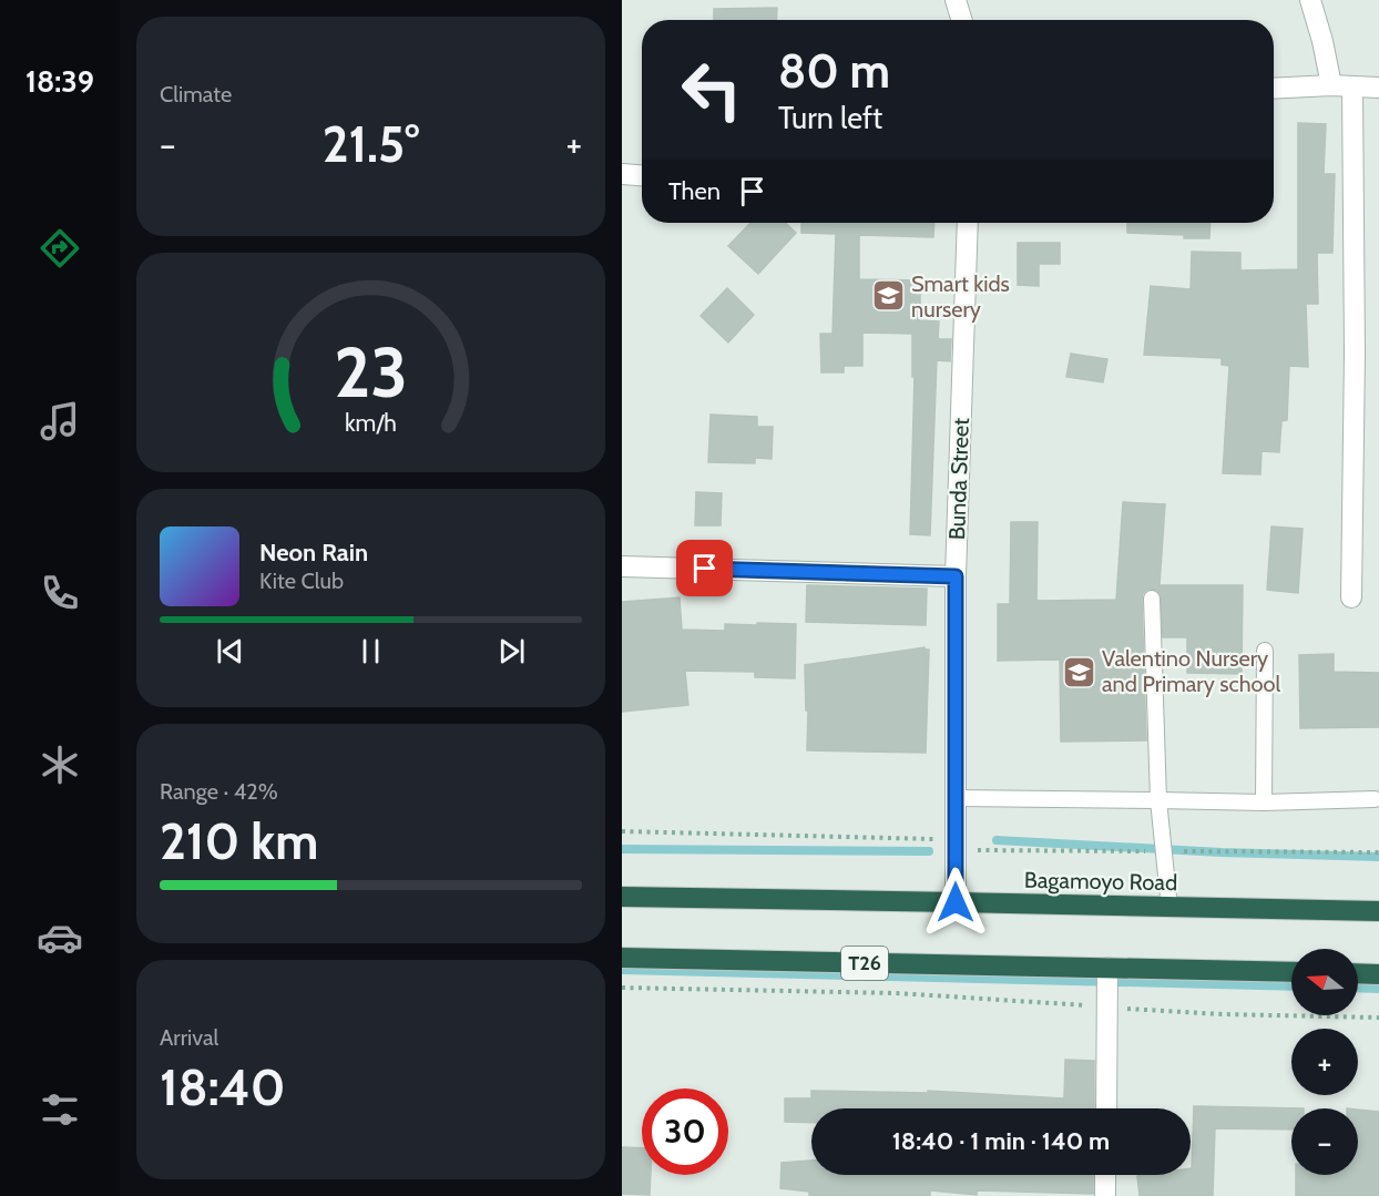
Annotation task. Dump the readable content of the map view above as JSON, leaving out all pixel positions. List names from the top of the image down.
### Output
{
  "streets": {
    "highway": ["Bagamoyo Road", "T26"],
    "street": ["Bunda Street"]
  },
  "crossings": [
    ["Bunda Street", "Bagamoyo Road"]
  ],
  "places": {
    "school or university": ["Smart kids nursery", "Valentino Nursery and Primary school"]
  },
  "north": "left",
  "page": {
    "tabs": "18:39",
    "tile": [
      "Climate",
      ["Range · 42%", "210 km"],
      ["Arrival", "18:40"]
    ],
    "turn": ["80 m", "Turn left"],
    "heat": ["−", "21.5°", "+"],
    "then": "Then",
    "song": ["Neon Rain", "Kite Club"],
    "map_buttons": ["+", "−"],
    "limit": "30",
    "trip": "18:40 · 1 min · 140 m",
    "gauge": ["23", "km/h"]
  }
}
